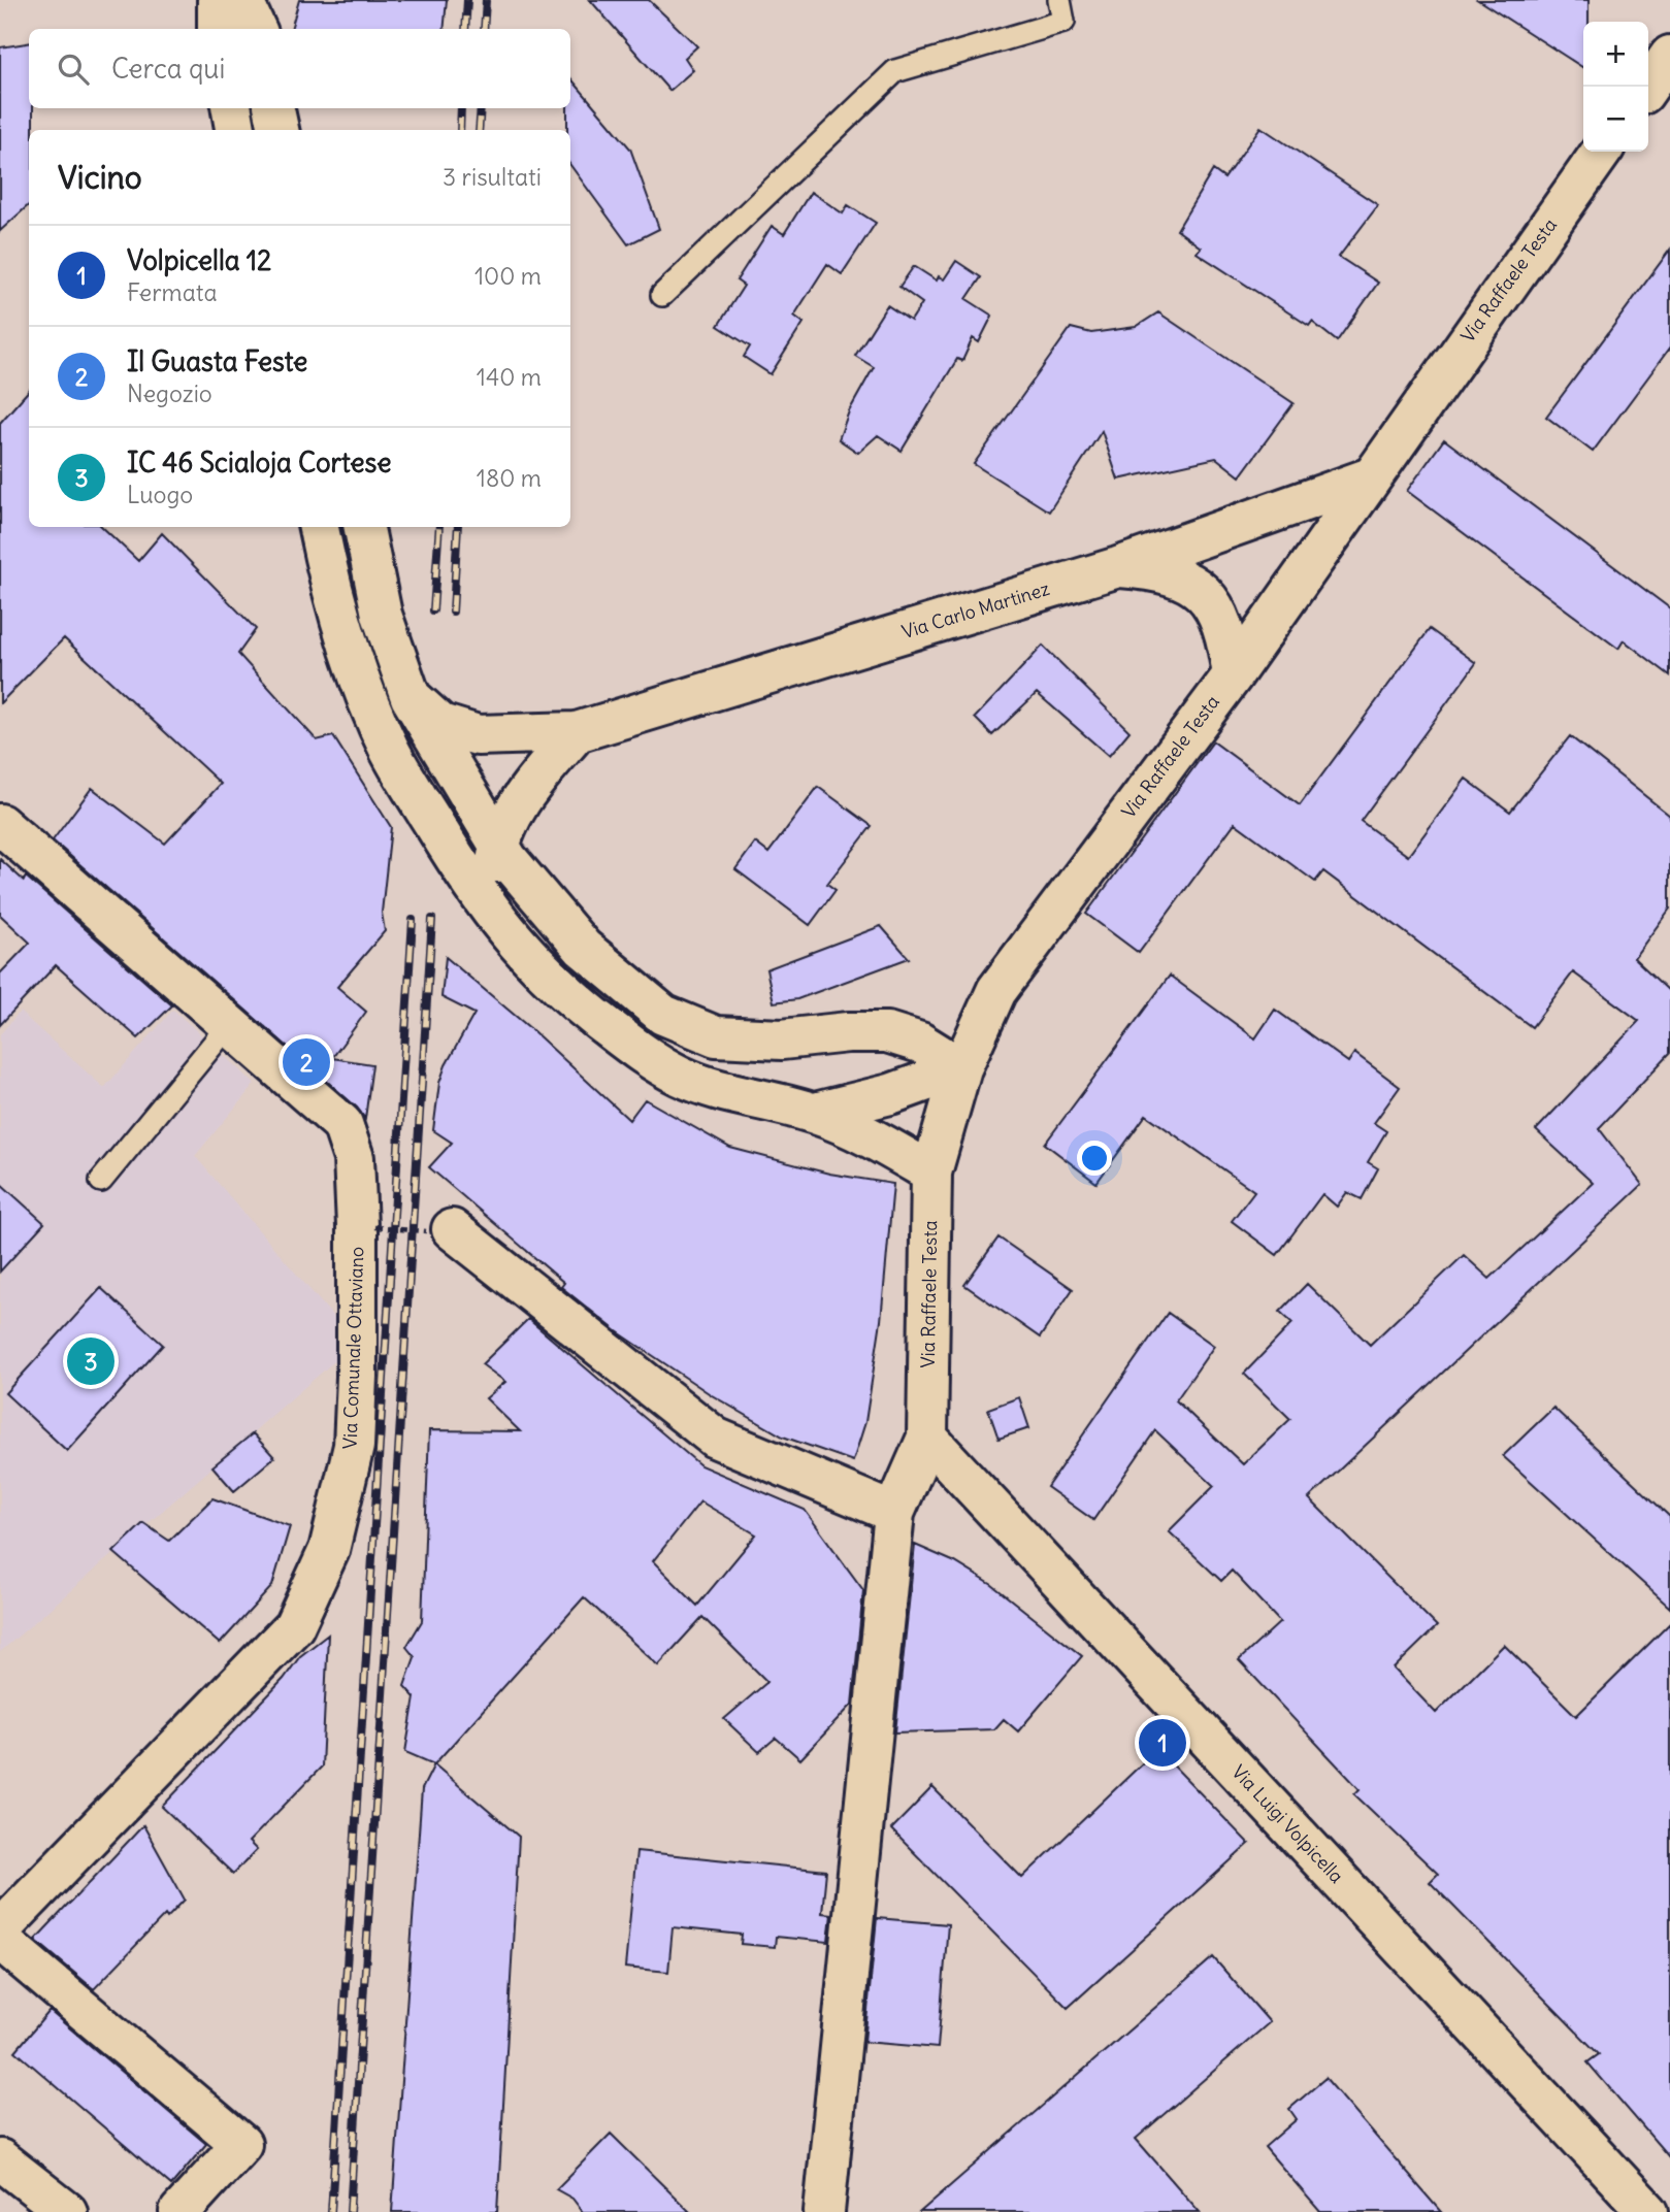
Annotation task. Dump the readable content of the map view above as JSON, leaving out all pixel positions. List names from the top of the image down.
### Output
{
  "streets": {
    "street": [
      "Via Raffaele Testa",
      "Via Carlo Martinez",
      "Via Comunale Ottaviano",
      "Via Luigi Volpicella"
    ]
  },
  "crossings": [
    ["Via Raffaele Testa", "Via Carlo Martinez"],
    ["Via Raffaele Testa", "Via Luigi Volpicella"]
  ],
  "page": {
    "map_buttons": ["+", "−"],
    "search": "Cerca qui",
    "heading": ["Vicino", "3 risultati"],
    "list": [
      {
        "mark": "1",
        "name": "Volpicella 12",
        "note": "Fermata",
        "value": "100 m"
      },
      {
        "mark": "2",
        "name": "Il Guasta Feste",
        "note": "Negozio",
        "value": "140 m"
      },
      {
        "mark": "3",
        "name": "IC 46 Scialoja Cortese",
        "note": "Luogo",
        "value": "180 m"
      }
    ],
    "pins": ["2", "3", "1"]
  }
}
